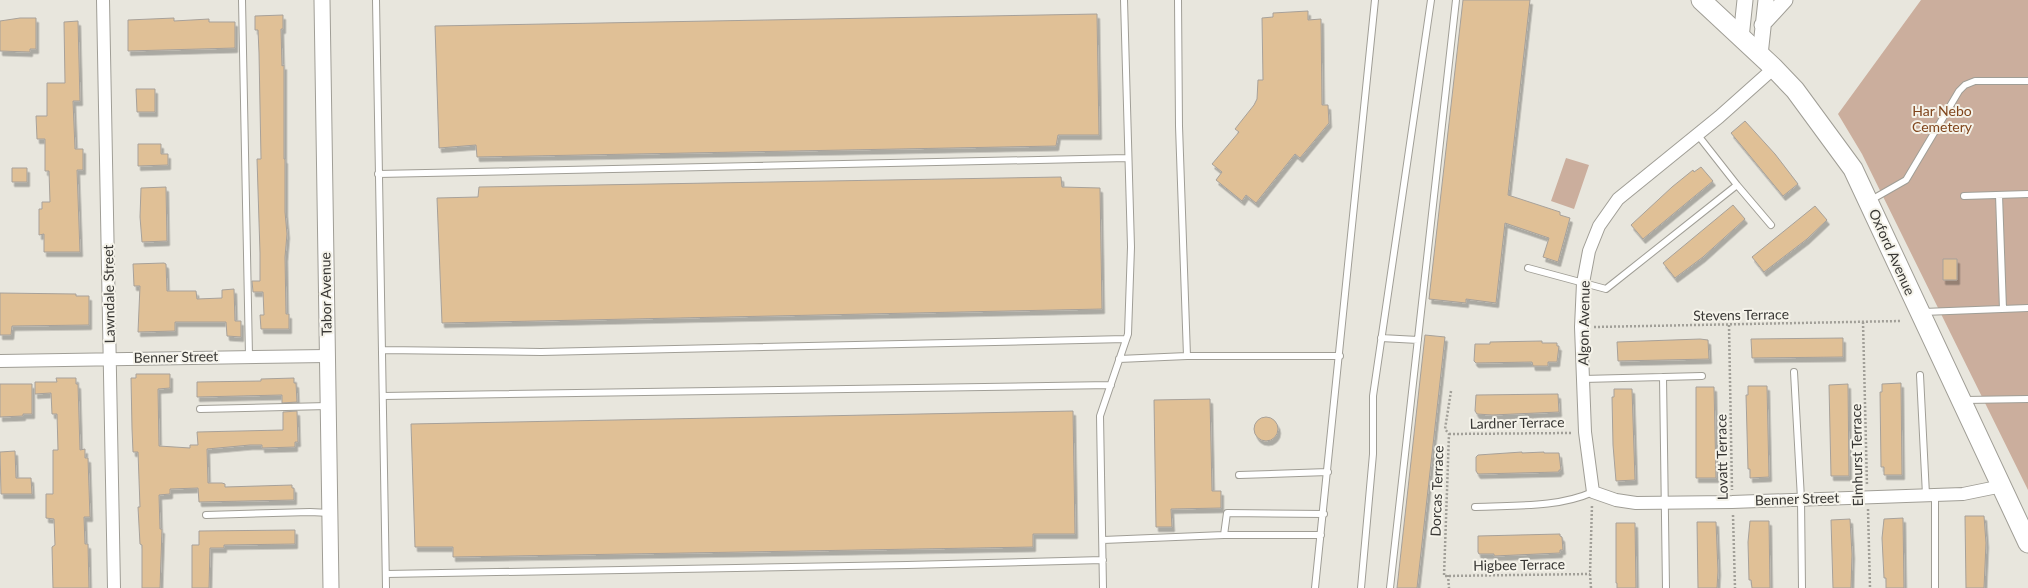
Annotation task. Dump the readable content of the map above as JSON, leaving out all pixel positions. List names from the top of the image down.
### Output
{
  "streets": {
    "main road": ["Oxford Avenue"],
    "street": [
      "Lawndale Street",
      "Tabor Avenue",
      "Algon Avenue",
      "Benner Street"
    ],
    "path": [
      "Stevens Terrace",
      "Lardner Terrace",
      "Elmhurst Terrace",
      "Lovatt Terrace",
      "Dorcas Terrace",
      "Higbee Terrace"
    ]
  },
  "crossings": [
    ["Oxford Avenue", "Algon Avenue"],
    ["Oxford Avenue", "Benner Street"],
    ["Lawndale Street", "Benner Street"],
    ["Tabor Avenue", "Benner Street"],
    ["Stevens Terrace", "Algon Avenue"],
    ["Stevens Terrace", "Elmhurst Terrace"],
    ["Stevens Terrace", "Lovatt Terrace"],
    ["Algon Avenue", "Benner Street"],
    ["Algon Avenue", "Lardner Terrace"],
    ["Benner Street", "Elmhurst Terrace"],
    ["Benner Street", "Lovatt Terrace"],
    ["Lardner Terrace", "Dorcas Terrace"],
    ["Dorcas Terrace", "Higbee Terrace"]
  ],
  "parks": ["Har Nebo Cemetery"]
}
